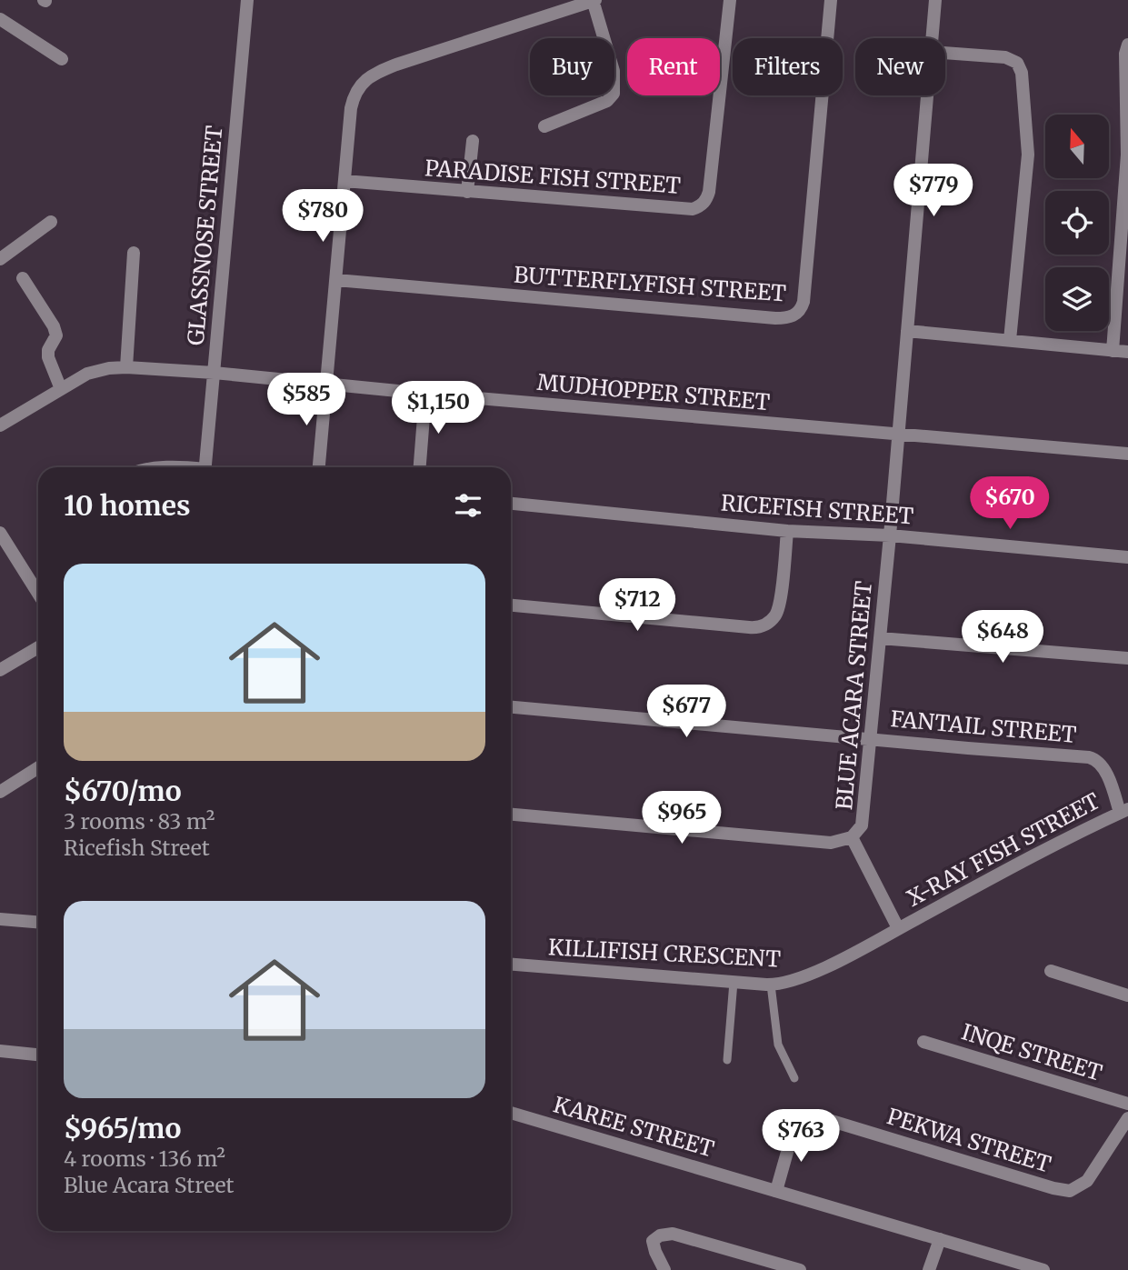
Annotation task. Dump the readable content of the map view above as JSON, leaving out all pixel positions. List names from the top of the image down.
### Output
{
  "streets": {
    "street": [
      "PARADISE FISH STREET",
      "GLASSNOSE STREET",
      "BUTTERFLYFISH STREET",
      "MUDHOPPER STREET",
      "RICEFISH STREET",
      "BLUE ACARA STREET",
      "FANTAIL STREET",
      "X-RAY FISH STREET",
      "KILLIFISH CRESCENT",
      "INQE STREET",
      "KAREE STREET",
      "PEKWA STREET"
    ]
  },
  "crossings": [
    ["GLASSNOSE STREET", "MUDHOPPER STREET"],
    ["MUDHOPPER STREET", "BLUE ACARA STREET"],
    ["RICEFISH STREET", "BLUE ACARA STREET"],
    ["BLUE ACARA STREET", "FANTAIL STREET"],
    ["FANTAIL STREET", "X-RAY FISH STREET"],
    ["X-RAY FISH STREET", "KILLIFISH CRESCENT"],
    ["KAREE STREET", "PEKWA STREET"]
  ],
  "north": "top",
  "page": {
    "chip": [
      "Buy",
      "Rent",
      "Filters",
      "New"
    ],
    "price": [
      "$779",
      "$780",
      "$585",
      "$1,150",
      "$670",
      "$712",
      "$648",
      "$677",
      "$965",
      "$763"
    ],
    "heading": "10 homes",
    "list": [
      {
        "name": "$670/mo",
        "note": "3 rooms · 83 m² · Ricefish Street"
      },
      {
        "name": "$965/mo",
        "note": "4 rooms · 136 m² · Blue Acara Street"
      }
    ]
  }
}
